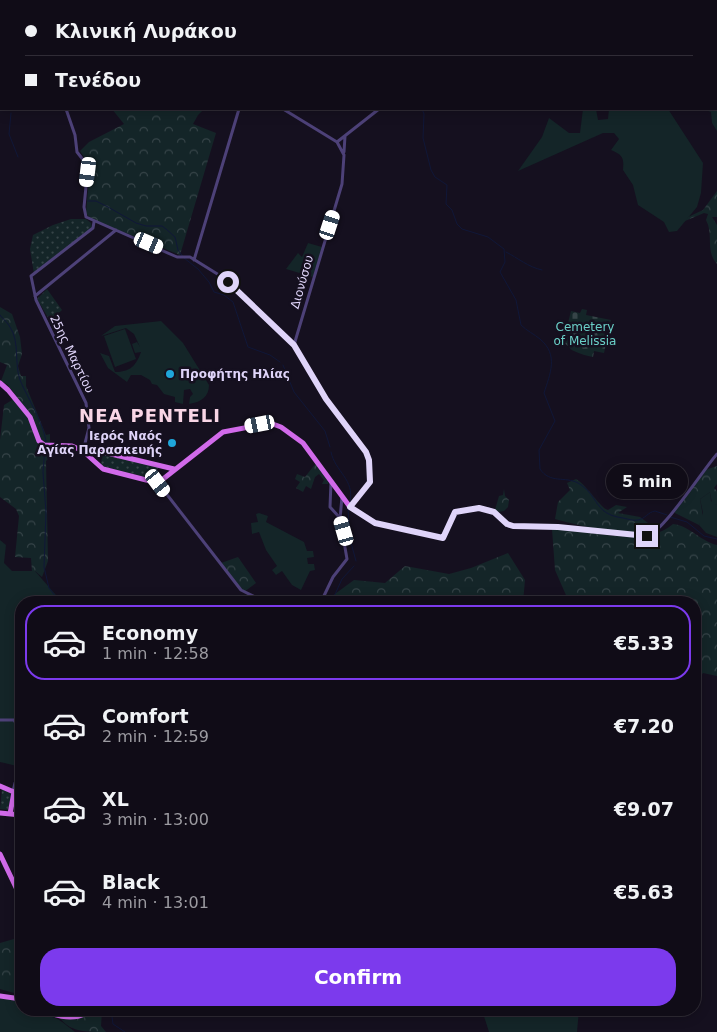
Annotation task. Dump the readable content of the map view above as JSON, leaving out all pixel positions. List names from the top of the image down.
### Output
{
  "streets": {
    "street": ["Διονύσου", "25ης Μαρτίου"]
  },
  "districts": ["NEA PENTELI"],
  "parks": ["Cemetery of Melissia"],
  "places": ["Προφήτης Ηλίας", "Ιερός Ναός Αγίας Παρασκευής"],
  "page": {
    "banner": ["Κλινική Λυράκου", "Τενέδου"],
    "bubble": "5 min",
    "list": [
      {
        "name": "Economy",
        "note": "1 min · 12:58",
        "value": "€5.33"
      },
      {
        "name": "Comfort",
        "note": "2 min · 12:59",
        "value": "€7.20"
      },
      {
        "name": "XL",
        "note": "3 min · 13:00",
        "value": "€9.07"
      },
      {
        "name": "Black",
        "note": "4 min · 13:01",
        "value": "€5.63"
      }
    ],
    "buttons": "Confirm"
  }
}
